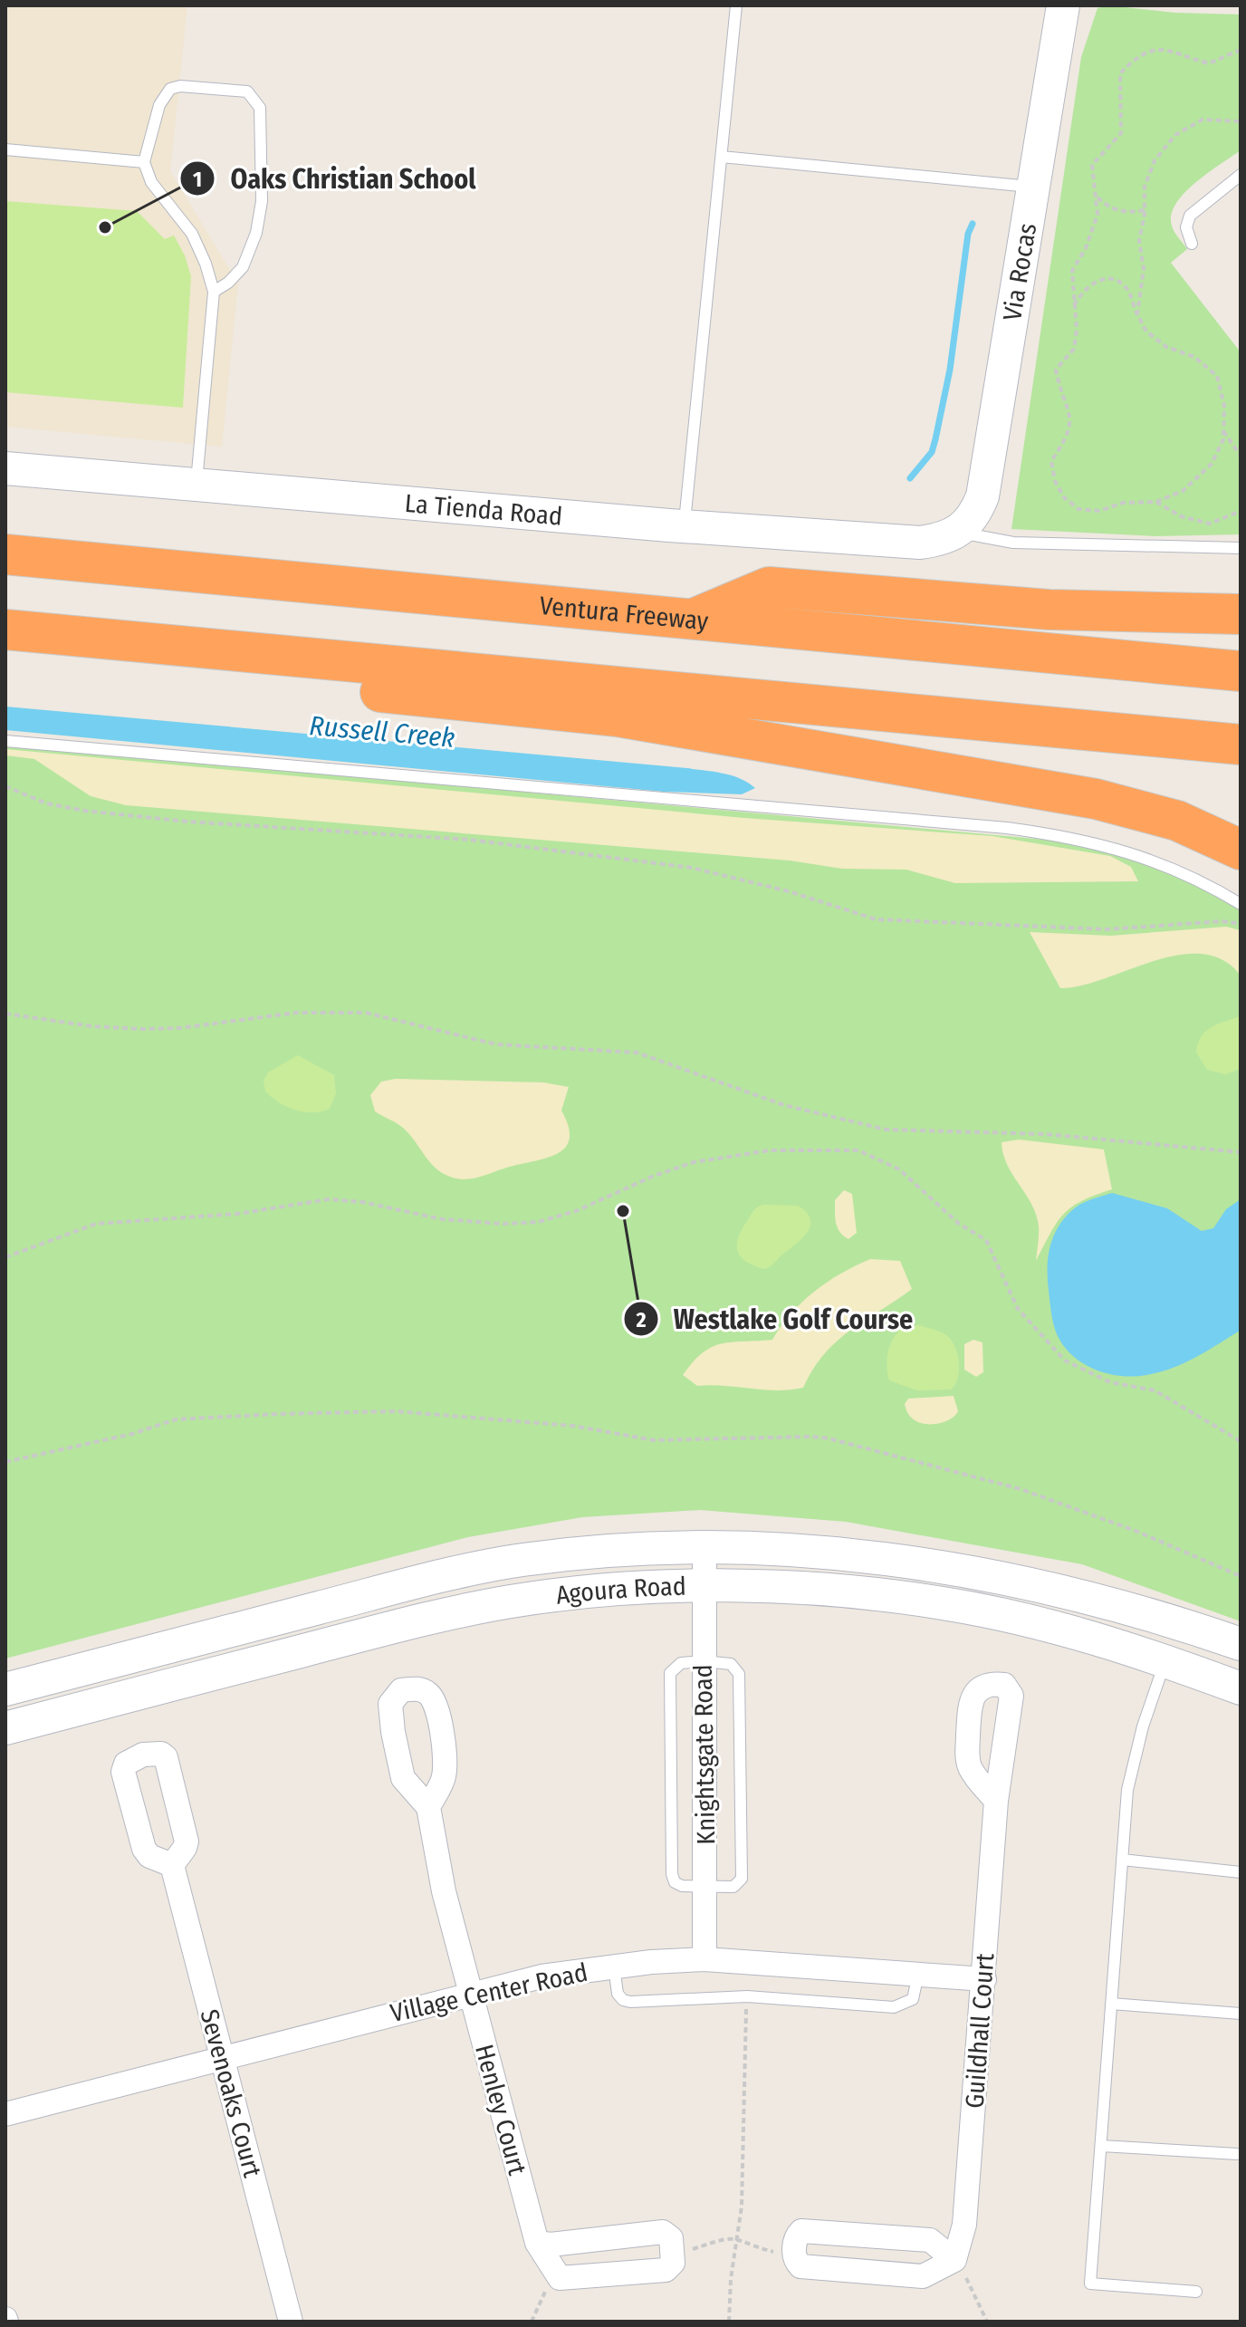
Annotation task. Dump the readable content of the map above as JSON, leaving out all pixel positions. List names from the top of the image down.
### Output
{
  "streets": {
    "highway": ["Ventura Freeway"],
    "main road": ["Via Rocas", "La Tienda Road", "Agoura Road"],
    "street": [
      "Knightsgate Road",
      "Village Center Road",
      "Guildhall Court",
      "Sevenoaks Court",
      "Henley Court"
    ]
  },
  "crossings": [
    ["Via Rocas", "La Tienda Road"],
    ["Agoura Road", "Knightsgate Road"],
    ["Knightsgate Road", "Village Center Road"],
    ["Village Center Road", "Guildhall Court"],
    ["Village Center Road", "Sevenoaks Court"],
    ["Village Center Road", "Henley Court"]
  ],
  "water": ["Russell Creek"],
  "places": ["Oaks Christian School", "Westlake Golf Course"]
}
